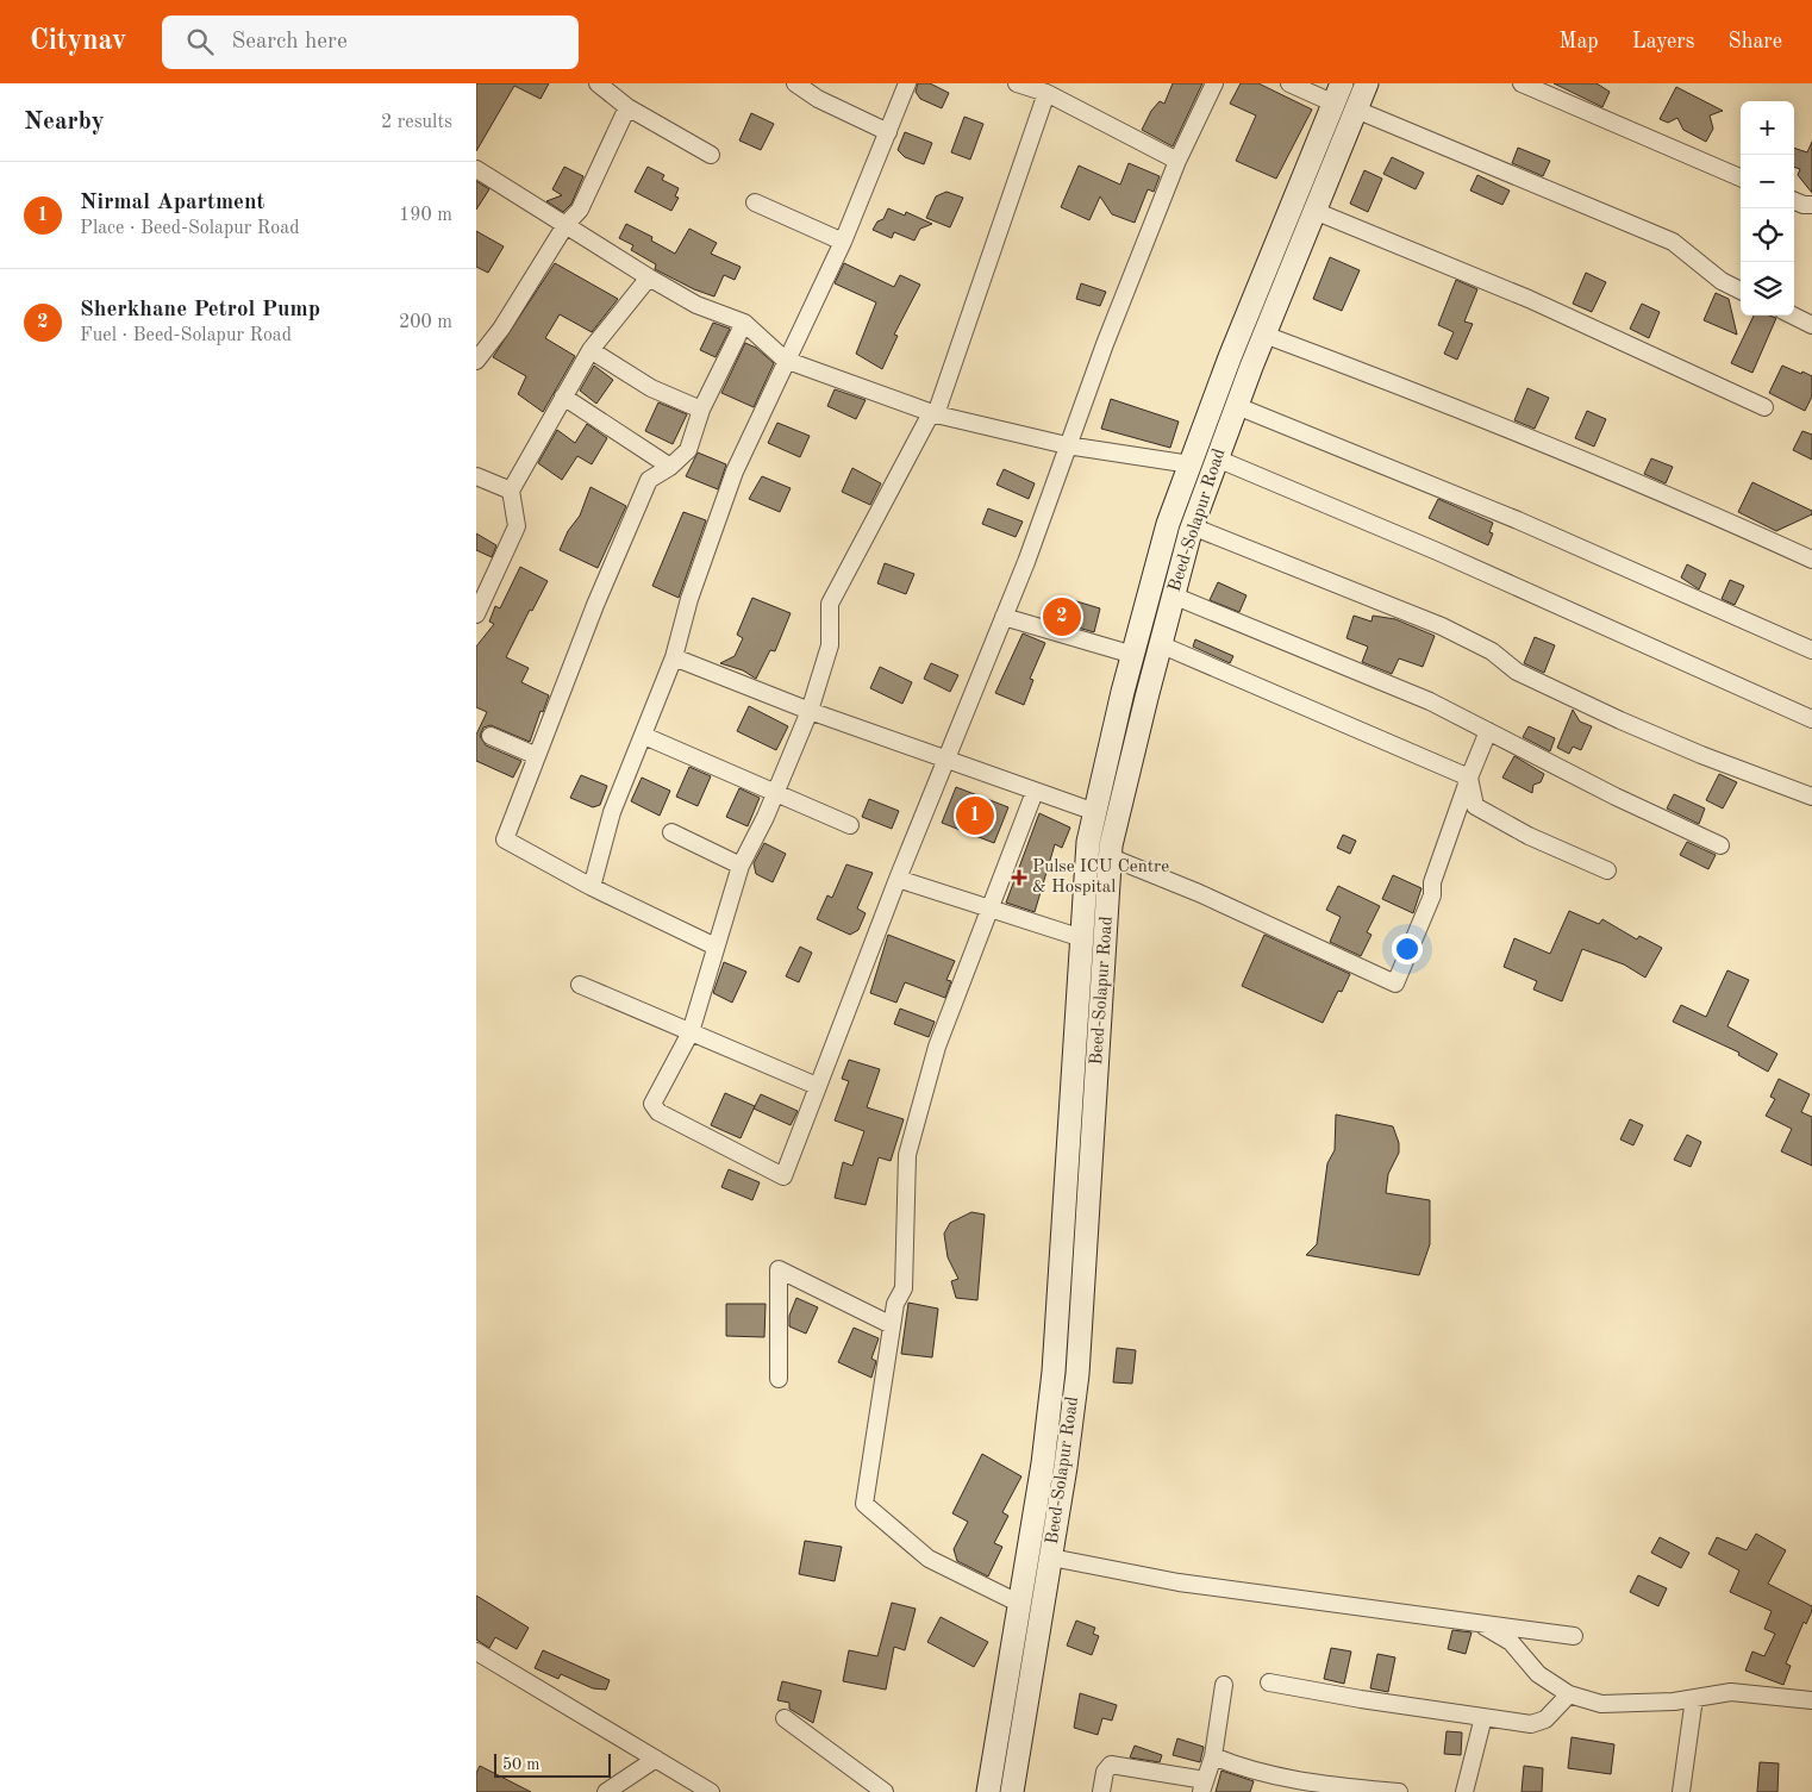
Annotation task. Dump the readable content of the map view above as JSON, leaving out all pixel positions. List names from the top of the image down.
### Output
{
  "streets": {
    "main road": ["Beed-Solapur Road"]
  },
  "places": {
    "health": ["Pulse ICU Centre & Hospital"]
  },
  "scale_bar": "50 m",
  "page": {
    "header": "Citynav",
    "search": "Search here",
    "nav": ["Map", "Layers", "Share"],
    "heading": ["Nearby", "2 results"],
    "map_buttons": ["+", "−"],
    "list": [
      {
        "mark": "1",
        "name": "Nirmal Apartment",
        "note": "Place · Beed-Solapur Road",
        "value": "190 m"
      },
      {
        "mark": "2",
        "name": "Sherkhane Petrol Pump",
        "note": "Fuel · Beed-Solapur Road",
        "value": "200 m"
      }
    ],
    "pins": ["2", "1"],
    "scale": "50 m"
  }
}
